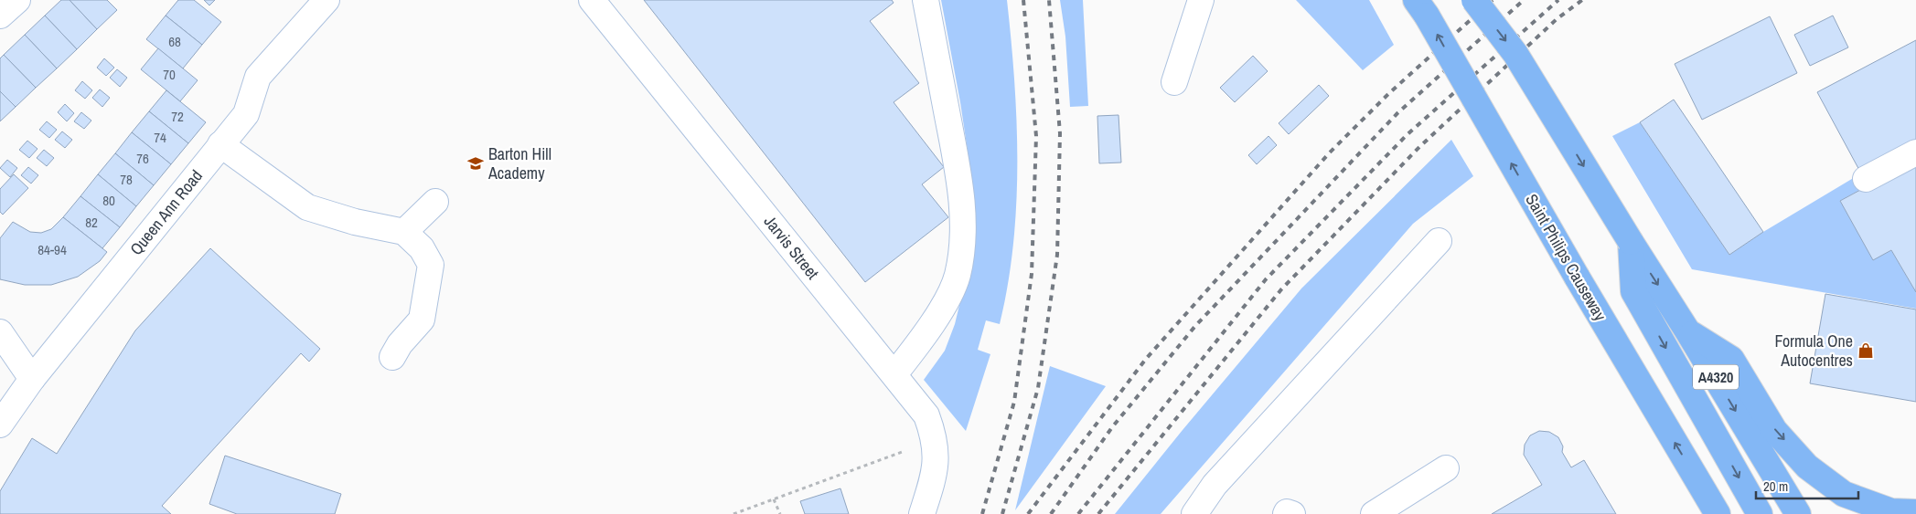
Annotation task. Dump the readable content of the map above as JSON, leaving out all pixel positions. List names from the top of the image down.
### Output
{
  "streets": {
    "main road": ["Saint Philips Causeway", "A4320"],
    "street": ["Queen Ann Road", "Jarvis Street"]
  },
  "places": {
    "school or university": ["Barton Hill Academy"],
    "shop": ["Formula One Autocentres"]
  },
  "house_numbers": [
    "68",
    "70",
    "72",
    "74",
    "76",
    "78",
    "80",
    "82",
    "84-94"
  ],
  "scale_bar": "20 m"
}
